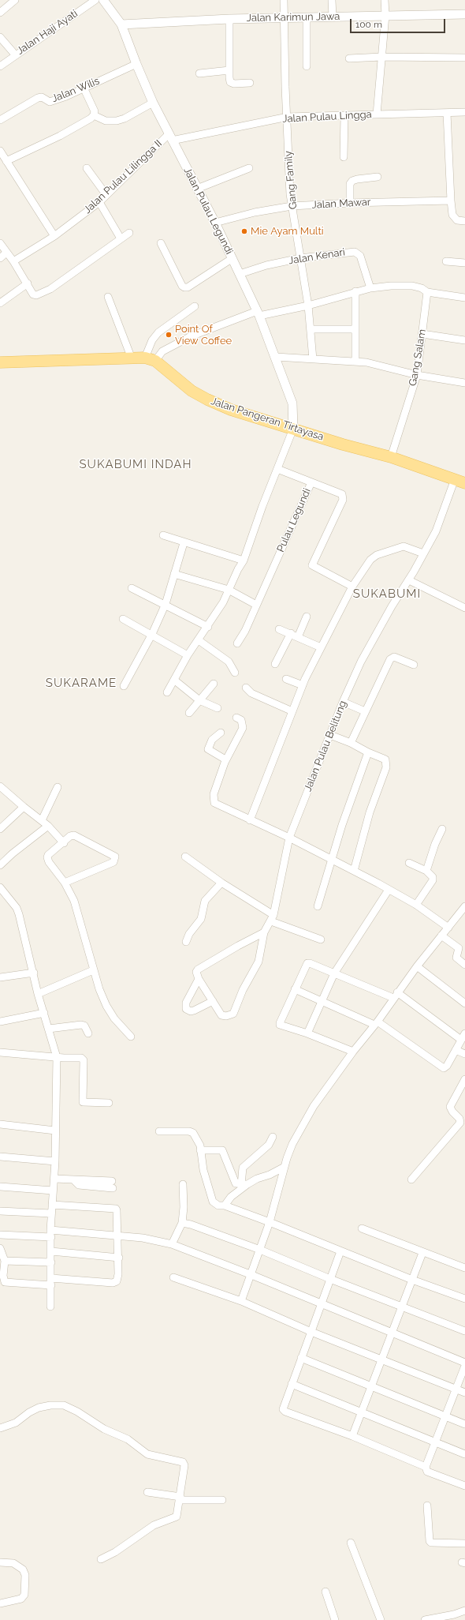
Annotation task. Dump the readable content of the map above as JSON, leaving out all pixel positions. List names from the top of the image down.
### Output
{
  "streets": {
    "main road": ["Jalan Pangeran Tirtayasa"],
    "street": [
      "Jalan Karimun Jawa",
      "Jalan Haji Ayati",
      "Jalan Wilis",
      "Jalan Pulau Lingga",
      "Jalan Pulau Lilingga II",
      "Gang Family",
      "Jalan Mawar",
      "Jalan Pulau Legundi",
      "Jalan Kenari",
      "Gang Salam",
      "Pulau Legundi",
      "Jalan Pulau Belitung"
    ]
  },
  "crossings": [
    ["Jalan Karimun Jawa", "Gang Family"],
    ["Jalan Karimun Jawa", "Jalan Pulau Legundi"],
    ["Jalan Wilis", "Jalan Pulau Legundi"],
    ["Jalan Pulau Lingga", "Jalan Pulau Lilingga II"],
    ["Jalan Pulau Lingga", "Gang Family"],
    ["Jalan Pulau Lingga", "Jalan Pulau Legundi"],
    ["Jalan Pulau Lilingga II", "Jalan Pulau Legundi"],
    ["Gang Family", "Jalan Mawar"],
    ["Gang Family", "Jalan Kenari"],
    ["Jalan Mawar", "Jalan Pulau Legundi"],
    ["Jalan Pulau Legundi", "Jalan Kenari"],
    ["Jalan Pulau Legundi", "Jalan Pangeran Tirtayasa"],
    ["Gang Salam", "Jalan Pangeran Tirtayasa"],
    ["Jalan Pangeran Tirtayasa", "Jalan Pulau Belitung"]
  ],
  "districts": ["SUKABUMI INDAH", "SUKABUMI", "SUKARAME"],
  "places": ["Mie Ayam Multi", "Point Of View Coffee"],
  "scale_bar": "100 m"
}
